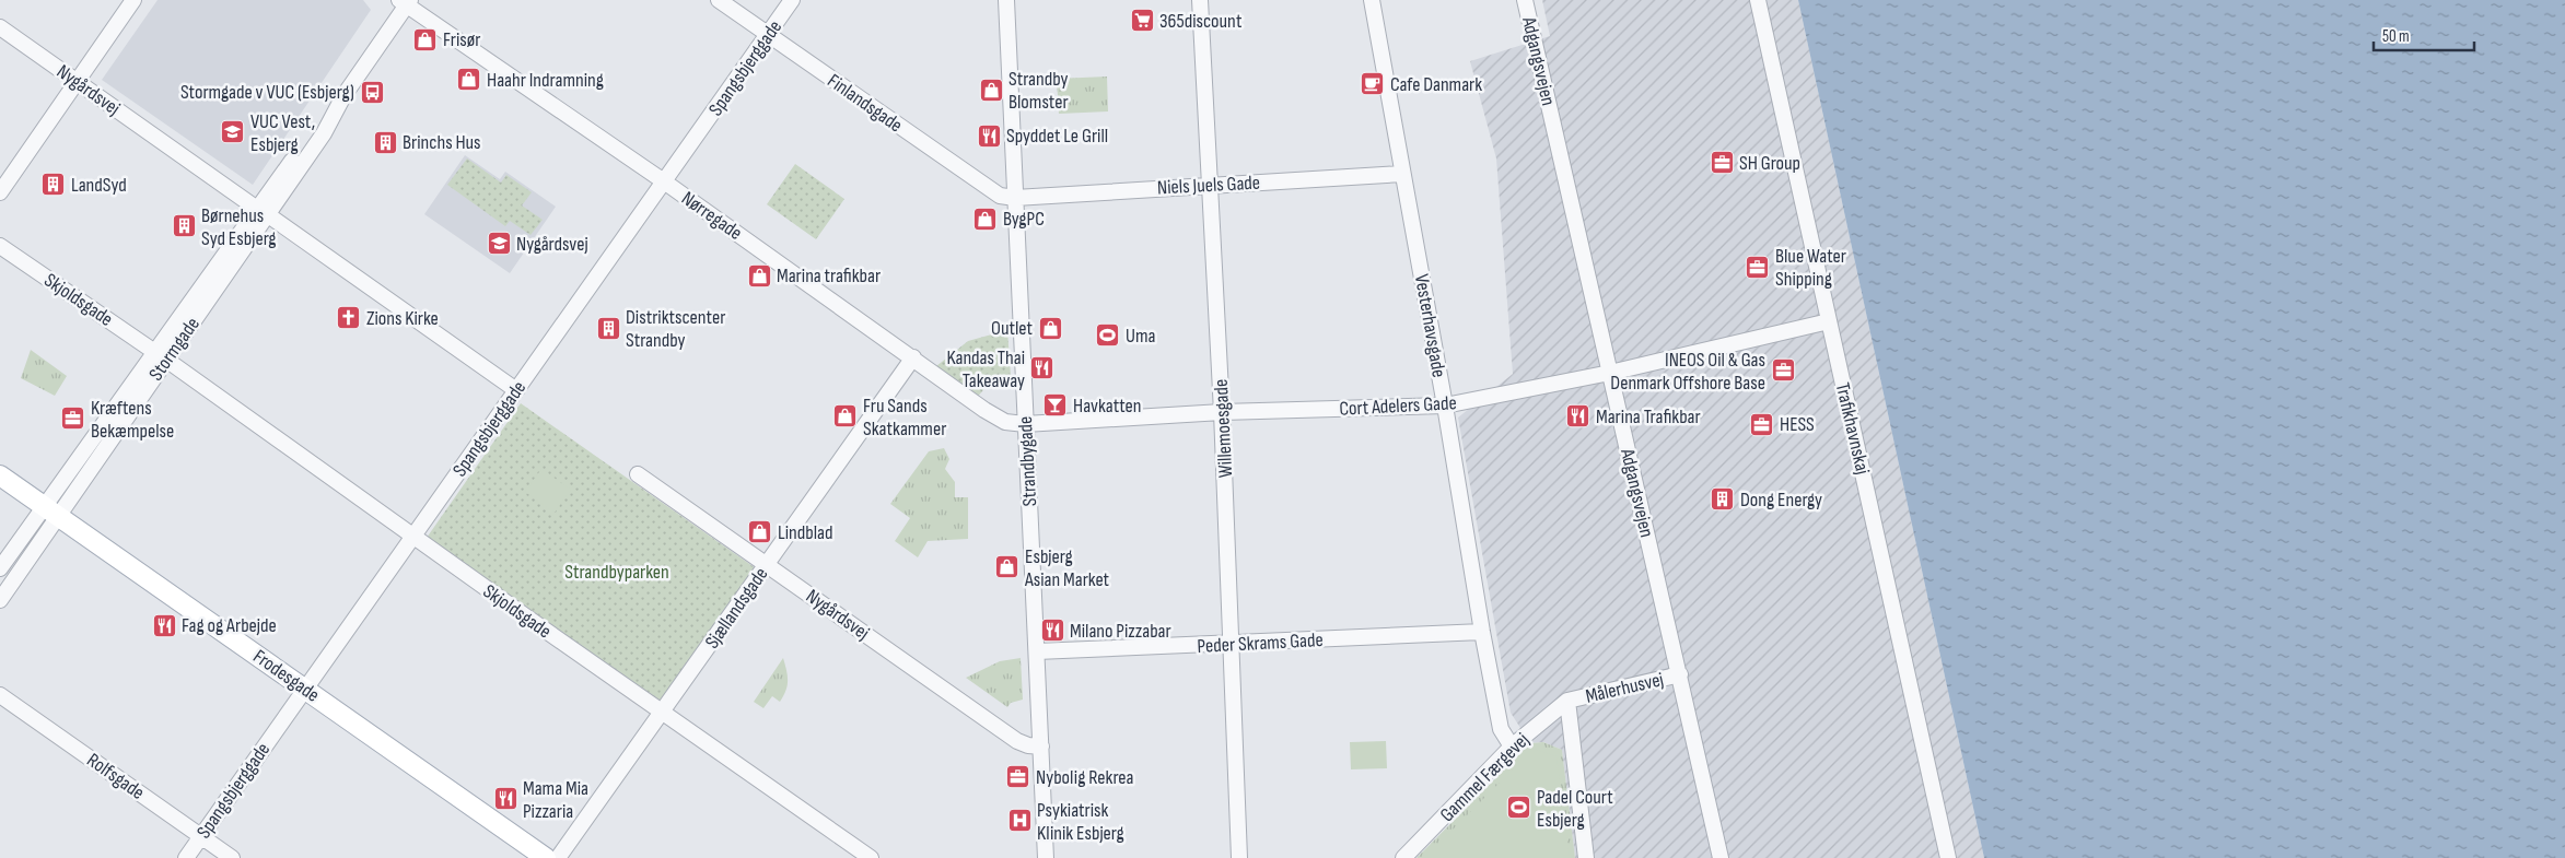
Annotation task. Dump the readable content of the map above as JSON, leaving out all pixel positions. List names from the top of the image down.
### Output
{
  "streets": {
    "main road": ["Frodesgade"],
    "street": [
      "Adgangsvejen",
      "Spangsbjerggade",
      "Nygårdsvej",
      "Finlandsgade",
      "Niels Juels Gade",
      "Nørregade",
      "Skjoldsgade",
      "Vesterhavsgade",
      "Stormgade",
      "Cort Adelers Gade",
      "Willemoesgade",
      "Trafikhavnskaj",
      "Strandbygade",
      "Sjællandsgade",
      "Peder Skrams Gade",
      "Målerhusvej",
      "Rolfsgade",
      "Gammel Færgevej"
    ]
  },
  "crossings": [
    ["Adgangsvejen", "Cort Adelers Gade"],
    ["Adgangsvejen", "Målerhusvej"],
    ["Spangsbjerggade", "Nygårdsvej"],
    ["Spangsbjerggade", "Finlandsgade"],
    ["Spangsbjerggade", "Nørregade"],
    ["Spangsbjerggade", "Skjoldsgade"],
    ["Spangsbjerggade", "Frodesgade"],
    ["Spangsbjerggade", "Rolfsgade"],
    ["Nygårdsvej", "Stormgade"],
    ["Nygårdsvej", "Strandbygade"],
    ["Nygårdsvej", "Sjællandsgade"],
    ["Finlandsgade", "Niels Juels Gade"],
    ["Finlandsgade", "Strandbygade"],
    ["Niels Juels Gade", "Vesterhavsgade"],
    ["Niels Juels Gade", "Willemoesgade"],
    ["Niels Juels Gade", "Strandbygade"],
    ["Nørregade", "Stormgade"],
    ["Nørregade", "Cort Adelers Gade"],
    ["Nørregade", "Strandbygade"],
    ["Nørregade", "Sjællandsgade"],
    ["Skjoldsgade", "Stormgade"],
    ["Skjoldsgade", "Sjællandsgade"],
    ["Vesterhavsgade", "Cort Adelers Gade"],
    ["Vesterhavsgade", "Peder Skrams Gade"],
    ["Vesterhavsgade", "Gammel Færgevej"],
    ["Stormgade", "Frodesgade"],
    ["Cort Adelers Gade", "Willemoesgade"],
    ["Cort Adelers Gade", "Trafikhavnskaj"],
    ["Cort Adelers Gade", "Strandbygade"],
    ["Willemoesgade", "Peder Skrams Gade"],
    ["Strandbygade", "Peder Skrams Gade"],
    ["Målerhusvej", "Gammel Færgevej"]
  ],
  "parks": ["Strandbyparken"],
  "places": {
    "supermarket": ["365discount"],
    "shop": [
      "Frisør",
      "Haahr Indramning",
      "Strandby Blomster",
      "BygPC",
      "Marina trafikbar",
      "Outlet",
      "Fru Sands Skatkammer",
      "Lindblad",
      "Esbjerg Asian Market"
    ],
    "cafe": ["Cafe Danmark"],
    "bus stop": ["Stormgade v VUC (Esbjerg)"],
    "school or university": ["VUC Vest, Esbjerg", "Nygårdsvej"],
    "restaurant": [
      "Spyddet Le Grill",
      "Kandas Thai Takeaway",
      "Marina Trafikbar",
      "Fag og Arbejde",
      "Milano Pizzabar",
      "Mama Mia Pizzaria"
    ],
    "building": [
      "Brinchs Hus",
      "LandSyd",
      "Børnehus Syd Esbjerg",
      "Distriktscenter Strandby",
      "Dong Energy"
    ],
    "office": [
      "SH Group",
      "Blue Water Shipping",
      "INEOS Oil & Gas Denmark Offshore Base",
      "Kræftens Bekæmpelse",
      "HESS",
      "Nybolig Rekrea"
    ],
    "church": ["Zions Kirke"],
    "sports": ["Uma", "Padel Court Esbjerg"],
    "bar": ["Havkatten"],
    "hospital": ["Psykiatrisk Klinik Esbjerg"]
  },
  "scale_bar": "50 m"
}
